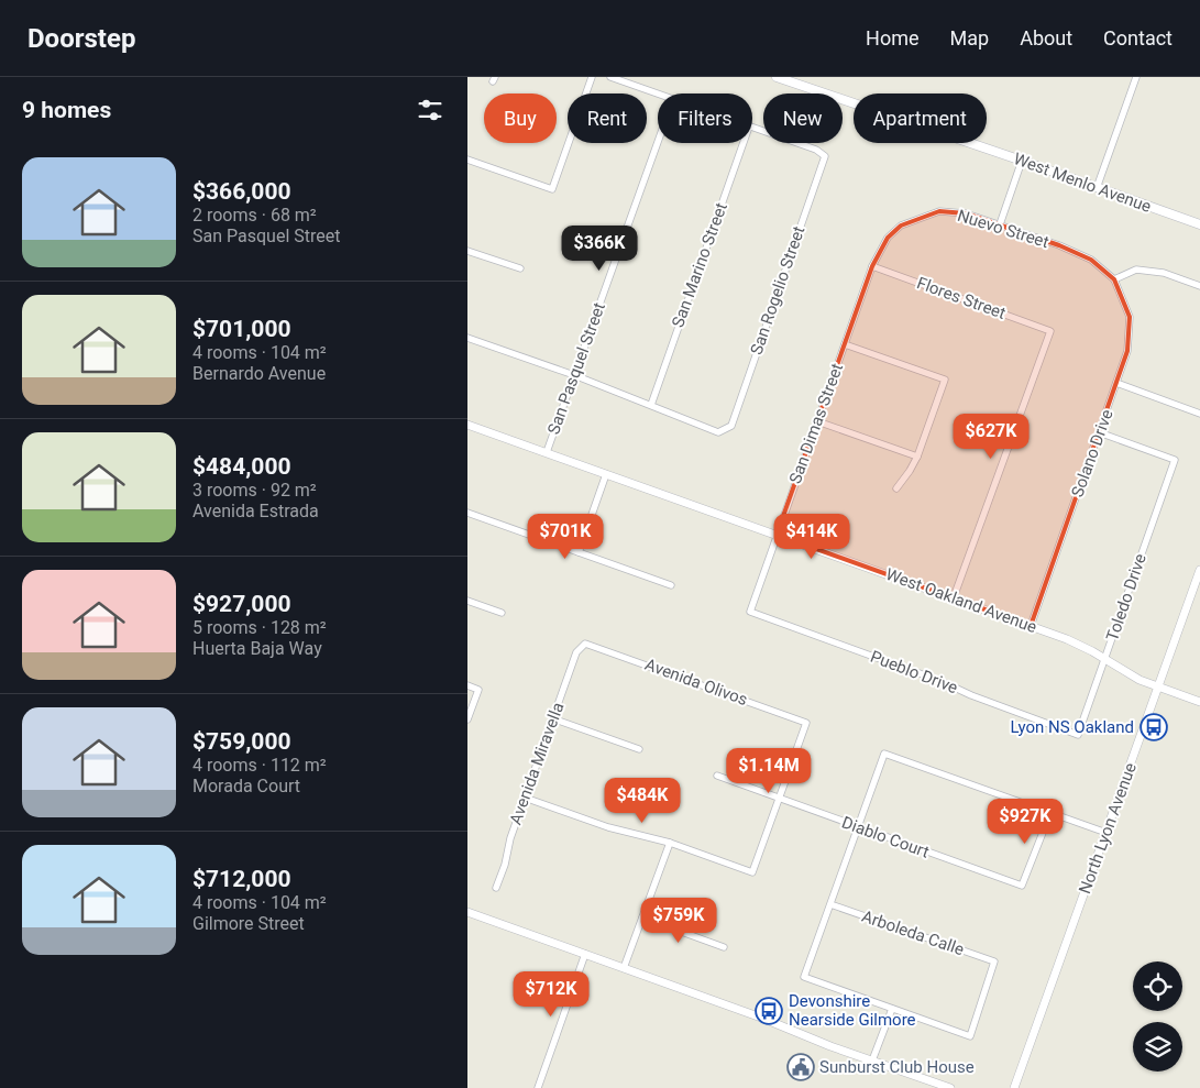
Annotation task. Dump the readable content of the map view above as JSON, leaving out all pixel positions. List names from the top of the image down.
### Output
{
  "streets": {
    "main road": ["West Menlo Avenue"],
    "street": [
      "Nuevo Street",
      "San Marino Street",
      "San Rogelio Street",
      "Flores Street",
      "San Pasquel Street",
      "San Dimas Street",
      "Solano Drive",
      "Toledo Drive",
      "West Oakland Avenue",
      "Pueblo Drive",
      "Avenida Olivos",
      "Avenida Miravella",
      "North Lyon Avenue",
      "Diablo Court",
      "Arboleda Calle"
    ]
  },
  "crossings": [
    ["Nuevo Street", "Flores Street"],
    ["Nuevo Street", "San Dimas Street"],
    ["Nuevo Street", "Solano Drive"],
    ["San Marino Street", "San Rogelio Street"],
    ["Flores Street", "San Dimas Street"],
    ["Flores Street", "West Oakland Avenue"],
    ["San Pasquel Street", "West Oakland Avenue"],
    ["San Dimas Street", "West Oakland Avenue"],
    ["San Dimas Street", "Pueblo Drive"],
    ["Solano Drive", "Toledo Drive"],
    ["Solano Drive", "West Oakland Avenue"],
    ["Toledo Drive", "West Oakland Avenue"],
    ["Toledo Drive", "Pueblo Drive"],
    ["West Oakland Avenue", "North Lyon Avenue"],
    ["Avenida Olivos", "Avenida Miravella"],
    ["Avenida Olivos", "Diablo Court"]
  ],
  "places": {
    "bus stop": ["Lyon NS Oakland", "Devonshire Nearside Gilmore"],
    "public building": ["Sunburst Club House"]
  },
  "page": {
    "header": "Doorstep",
    "nav": [
      "Home",
      "Map",
      "About",
      "Contact"
    ],
    "heading": "9 homes",
    "chip": [
      "Buy",
      "Rent",
      "Filters",
      "New",
      "Apartment"
    ],
    "list": [
      {
        "name": "$366,000",
        "note": "2 rooms · 68 m² · San Pasquel Street"
      },
      {
        "name": "$701,000",
        "note": "4 rooms · 104 m² · Bernardo Avenue"
      },
      {
        "name": "$484,000",
        "note": "3 rooms · 92 m² · Avenida Estrada"
      },
      {
        "name": "$927,000",
        "note": "5 rooms · 128 m² · Huerta Baja Way"
      },
      {
        "name": "$759,000",
        "note": "4 rooms · 112 m² · Morada Court"
      },
      {
        "name": "$712,000",
        "note": "4 rooms · 104 m² · Gilmore Street"
      }
    ],
    "price": [
      "$366K",
      "$627K",
      "$701K",
      "$414K",
      "$1.14M",
      "$484K",
      "$927K",
      "$759K",
      "$712K"
    ]
  }
}
